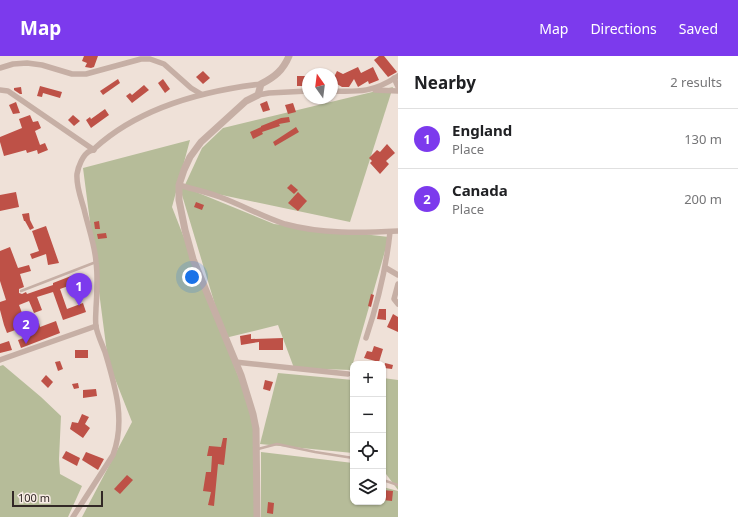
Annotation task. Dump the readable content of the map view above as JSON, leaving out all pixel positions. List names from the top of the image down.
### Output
{
  "scale_bar": "100 m",
  "north": "top",
  "page": {
    "header": "Map",
    "nav": ["Map", "Directions", "Saved"],
    "heading": ["Nearby", "2 results"],
    "list": [
      {
        "mark": "1",
        "name": "England",
        "note": "Place",
        "value": "130 m"
      },
      {
        "mark": "2",
        "name": "Canada",
        "note": "Place",
        "value": "200 m"
      }
    ],
    "pins": ["1", "2"],
    "map_buttons": ["+", "−"],
    "scale": "100 m"
  }
}
